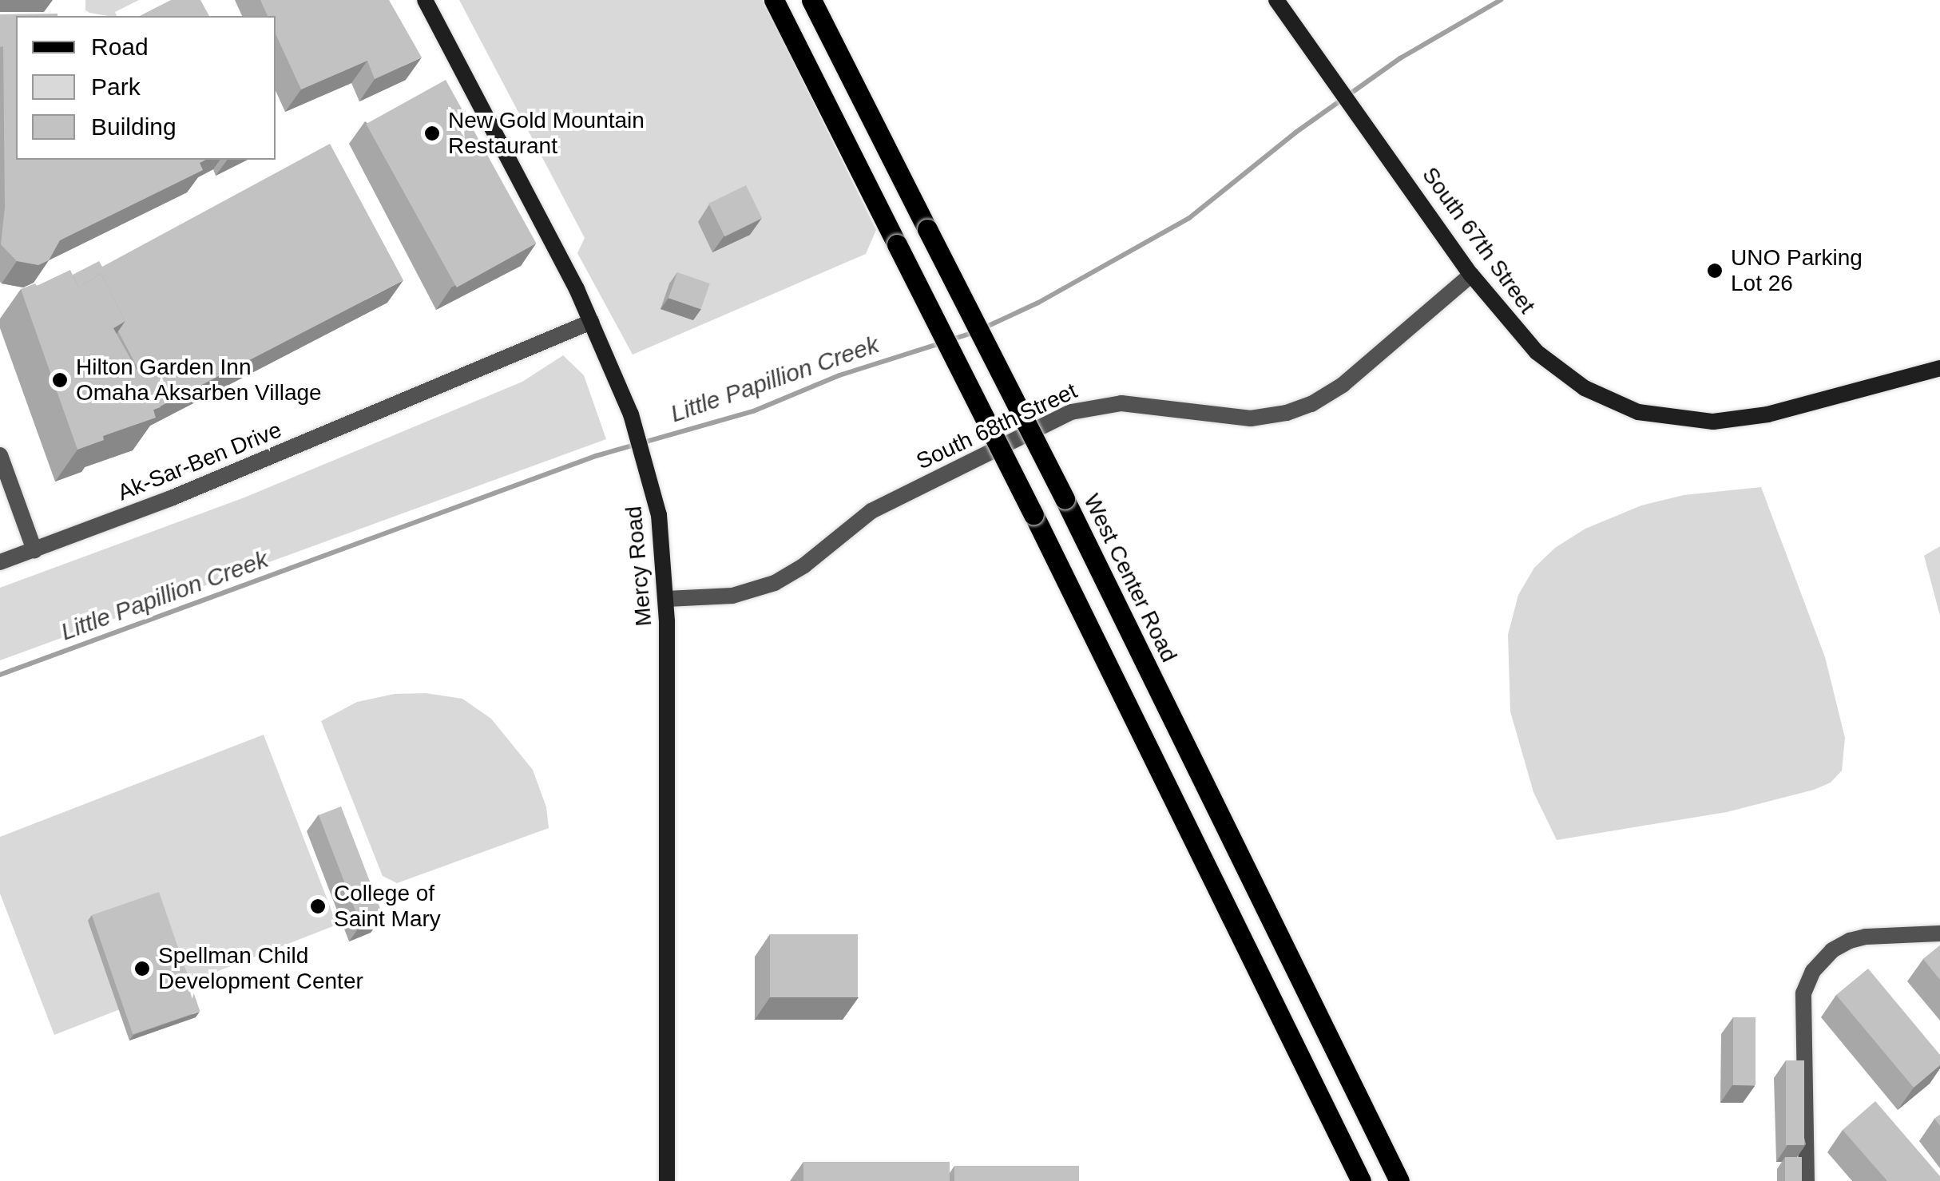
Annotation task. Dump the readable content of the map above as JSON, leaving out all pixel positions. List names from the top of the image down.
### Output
{
  "streets": {
    "main road": ["South 67th Street", "Mercy Road", "West Center Road"],
    "street": ["South 68th Street", "Ak-Sar-Ben Drive"]
  },
  "crossings": [
    ["South 67th Street", "South 68th Street"],
    ["South 68th Street", "Mercy Road"],
    ["Ak-Sar-Ben Drive", "Mercy Road"]
  ],
  "water": ["Little Papillion Creek"],
  "places": [
    "New Gold Mountain Restaurant",
    "UNO Parking Lot 26",
    "Hilton Garden Inn Omaha Aksarben Village",
    "College of Saint Mary",
    "Spellman Child Development Center"
  ],
  "legend": ["Road", "Park", "Building"]
}
